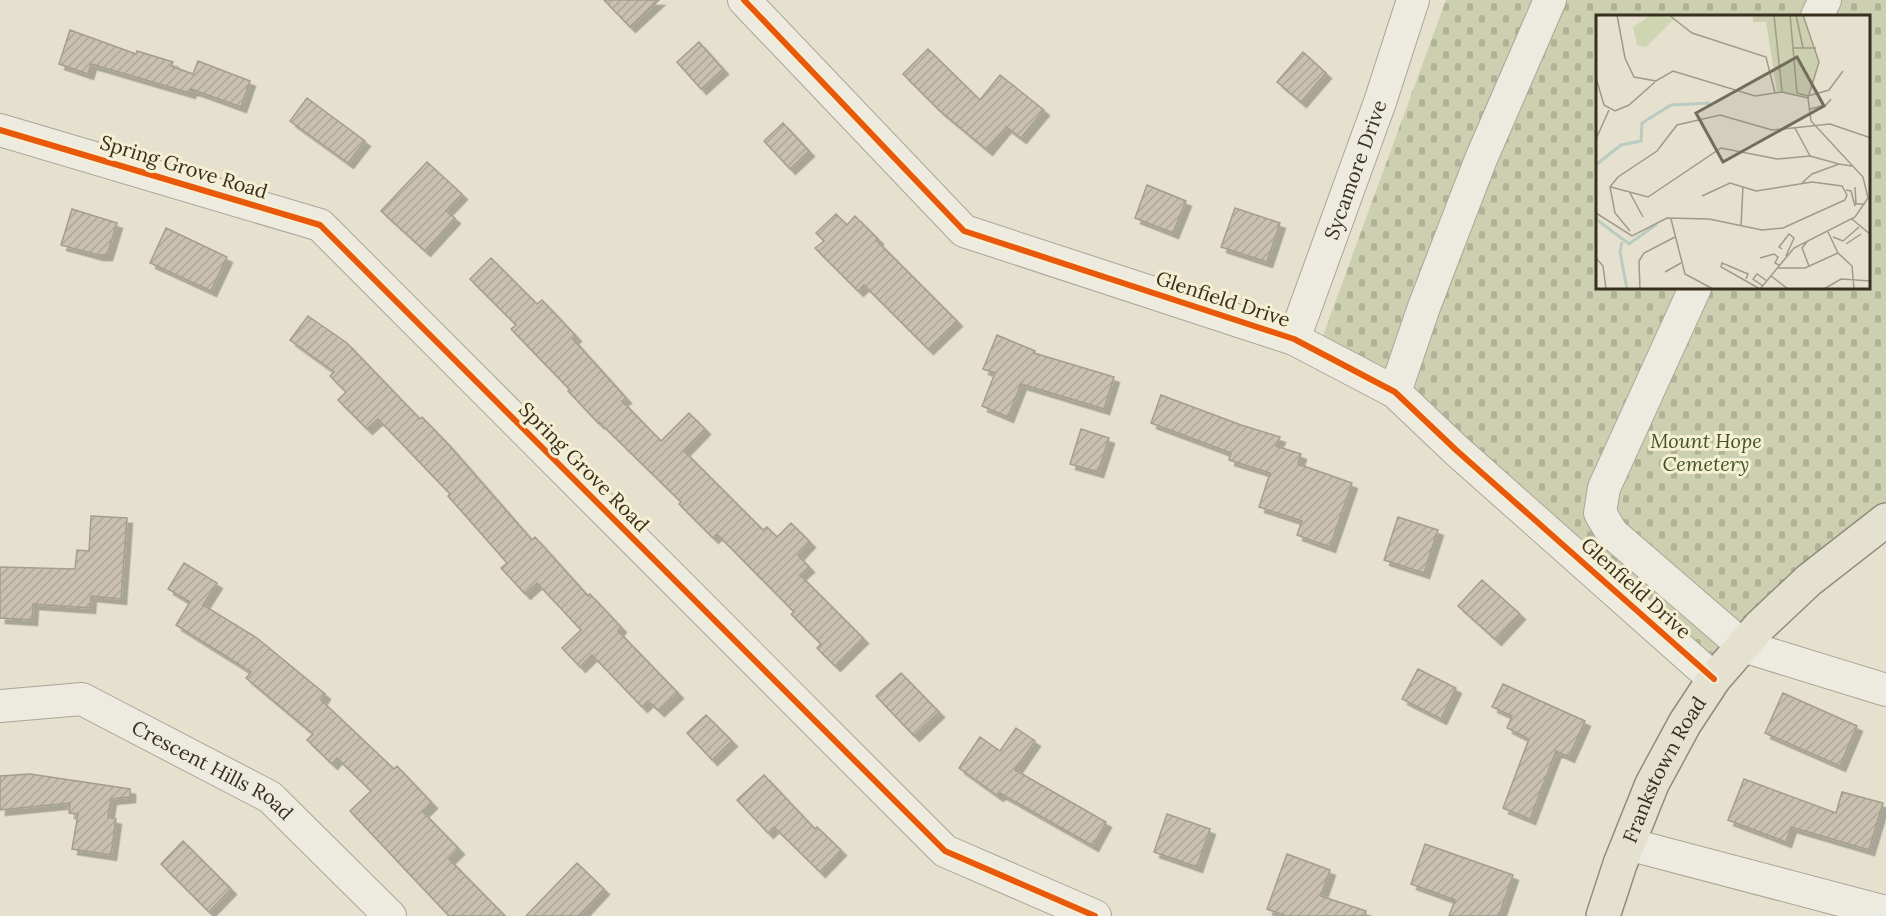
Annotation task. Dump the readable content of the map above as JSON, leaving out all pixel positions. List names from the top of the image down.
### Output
{
  "streets": {
    "main road": ["Frankstown Road"],
    "street": [
      "Spring Grove Road",
      "Sycamore Drive",
      "Glenfield Drive",
      "Crescent Hills Road"
    ]
  },
  "crossings": [
    ["Sycamore Drive", "Glenfield Drive"],
    ["Glenfield Drive", "Frankstown Road"]
  ],
  "parks": ["Mount Hope Cemetery"]
}
